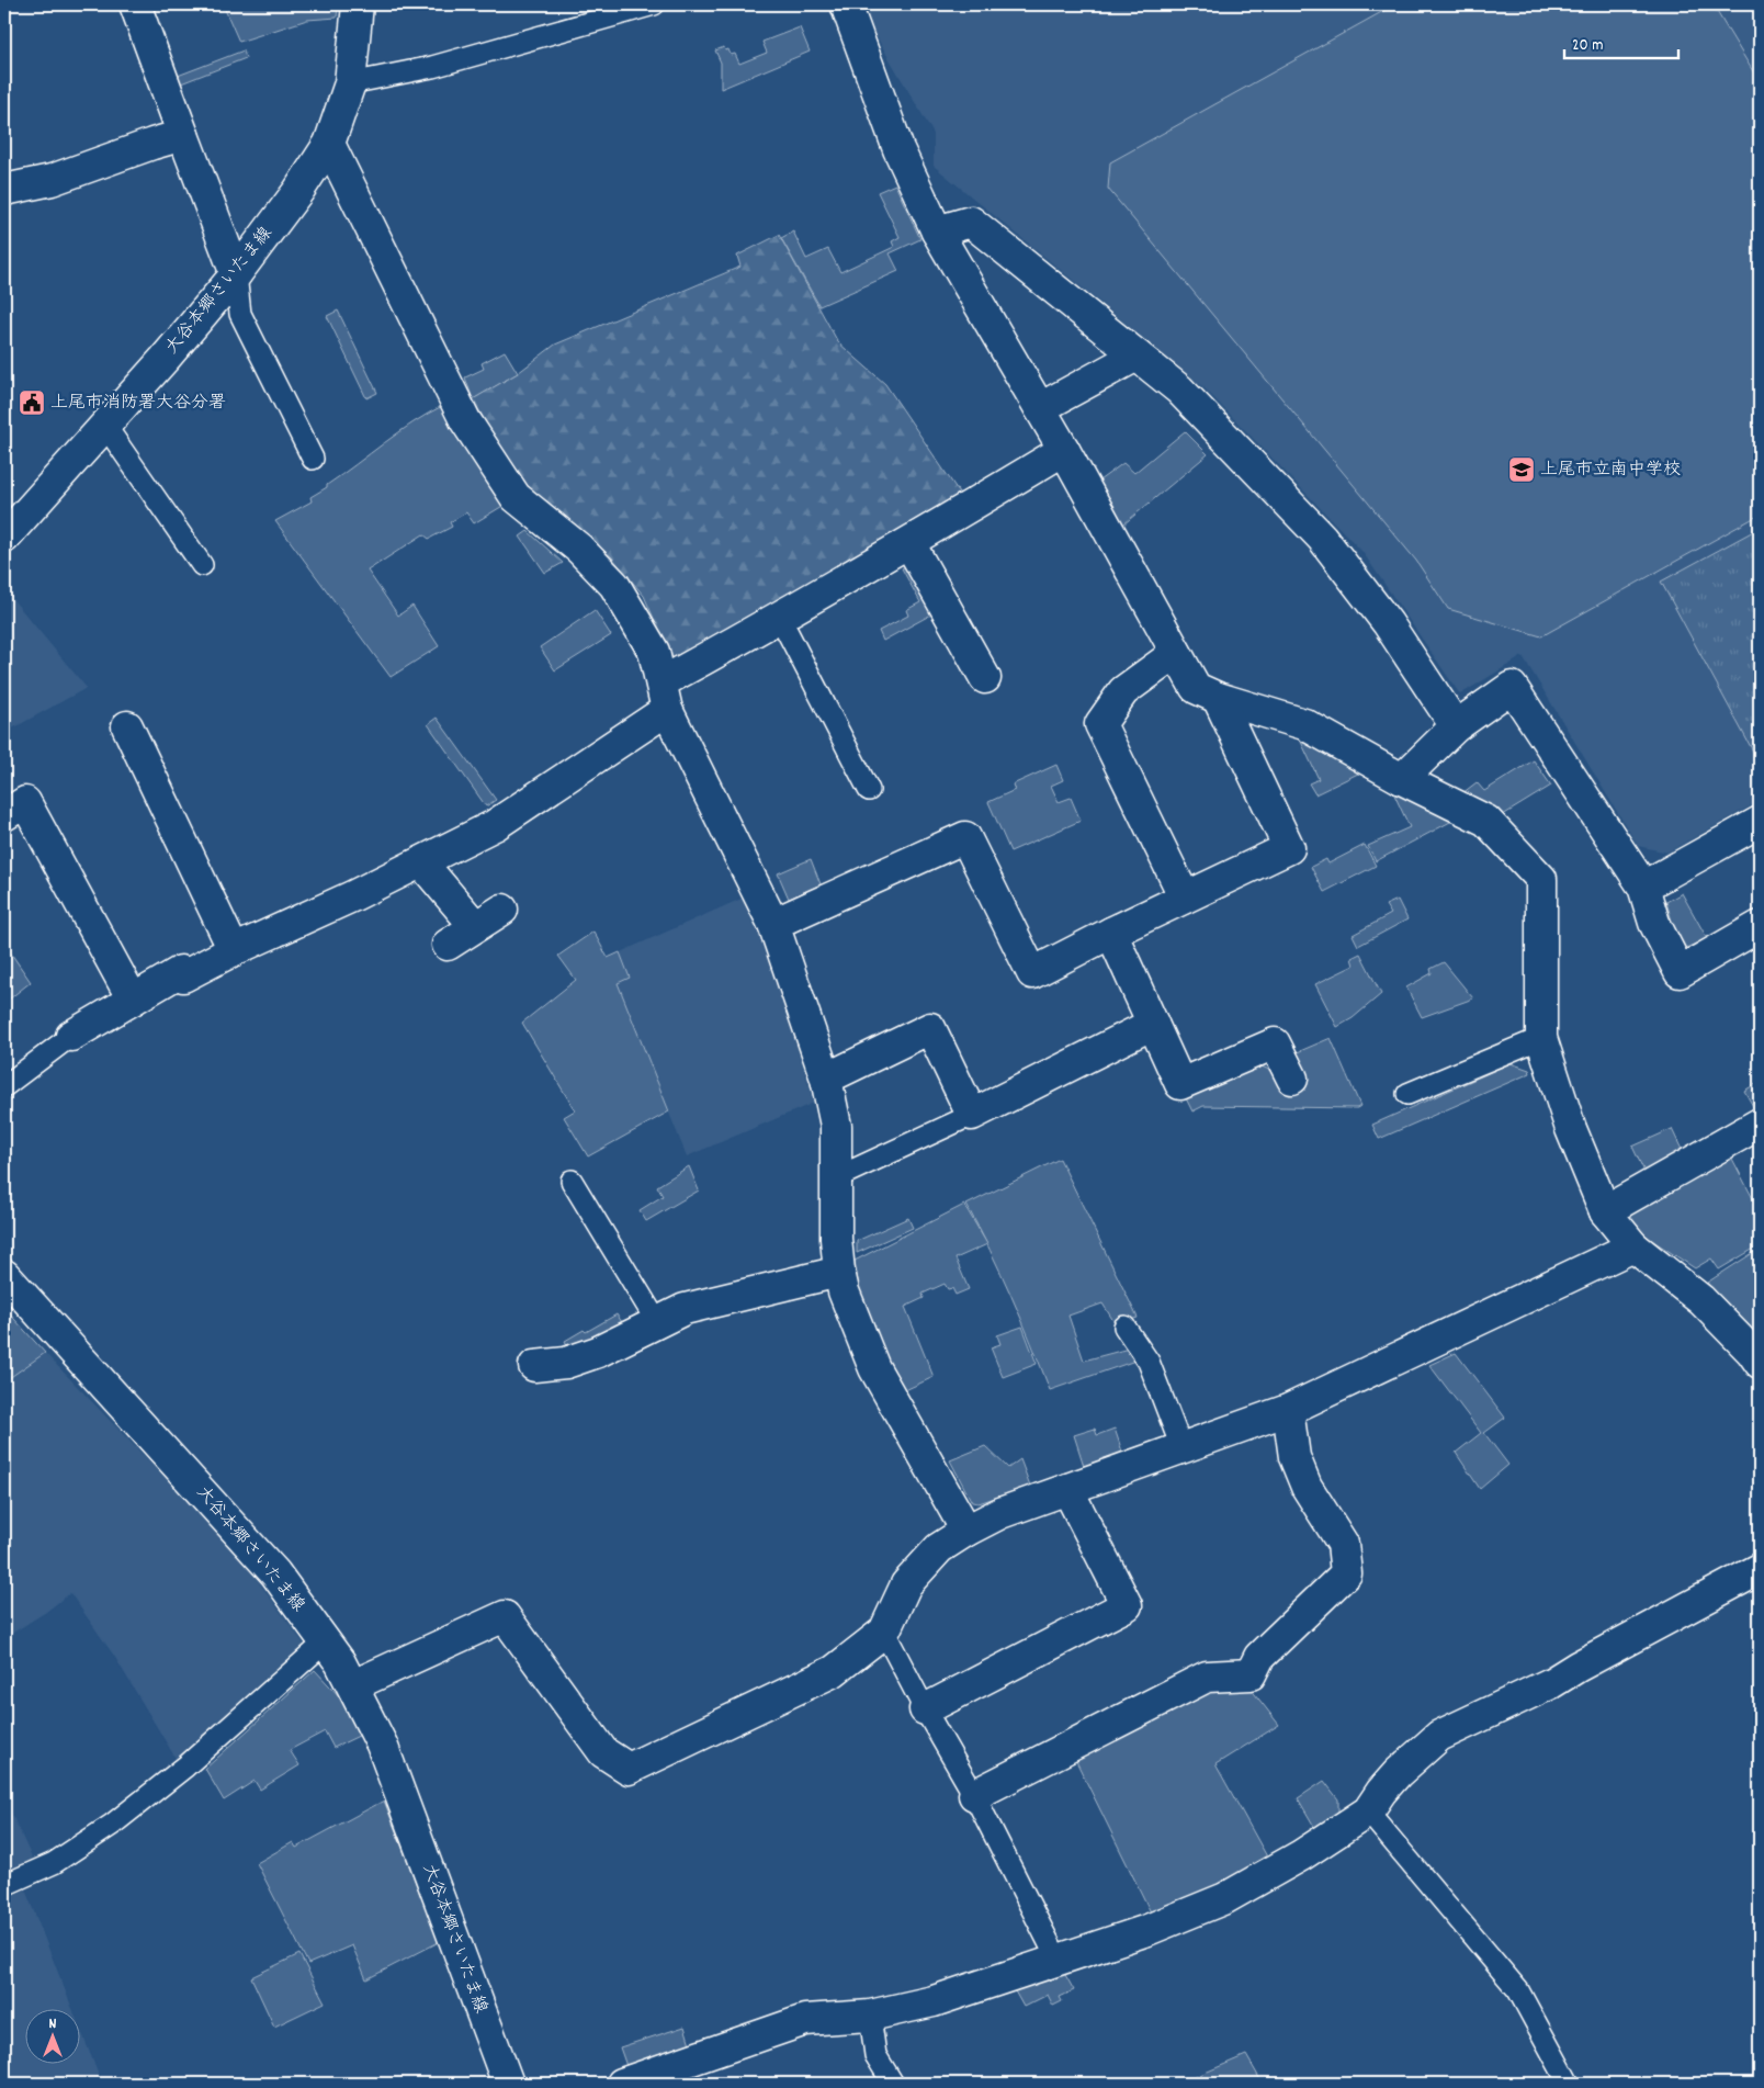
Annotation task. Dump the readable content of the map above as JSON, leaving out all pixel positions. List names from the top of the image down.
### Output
{
  "streets": {
    "street": ["大谷本郷さいたま線"]
  },
  "places": {
    "public building": ["上尾市消防署大谷分署"],
    "school or university": ["上尾市立南中学校"]
  },
  "scale_bar": "20 m",
  "north": "top"
}
